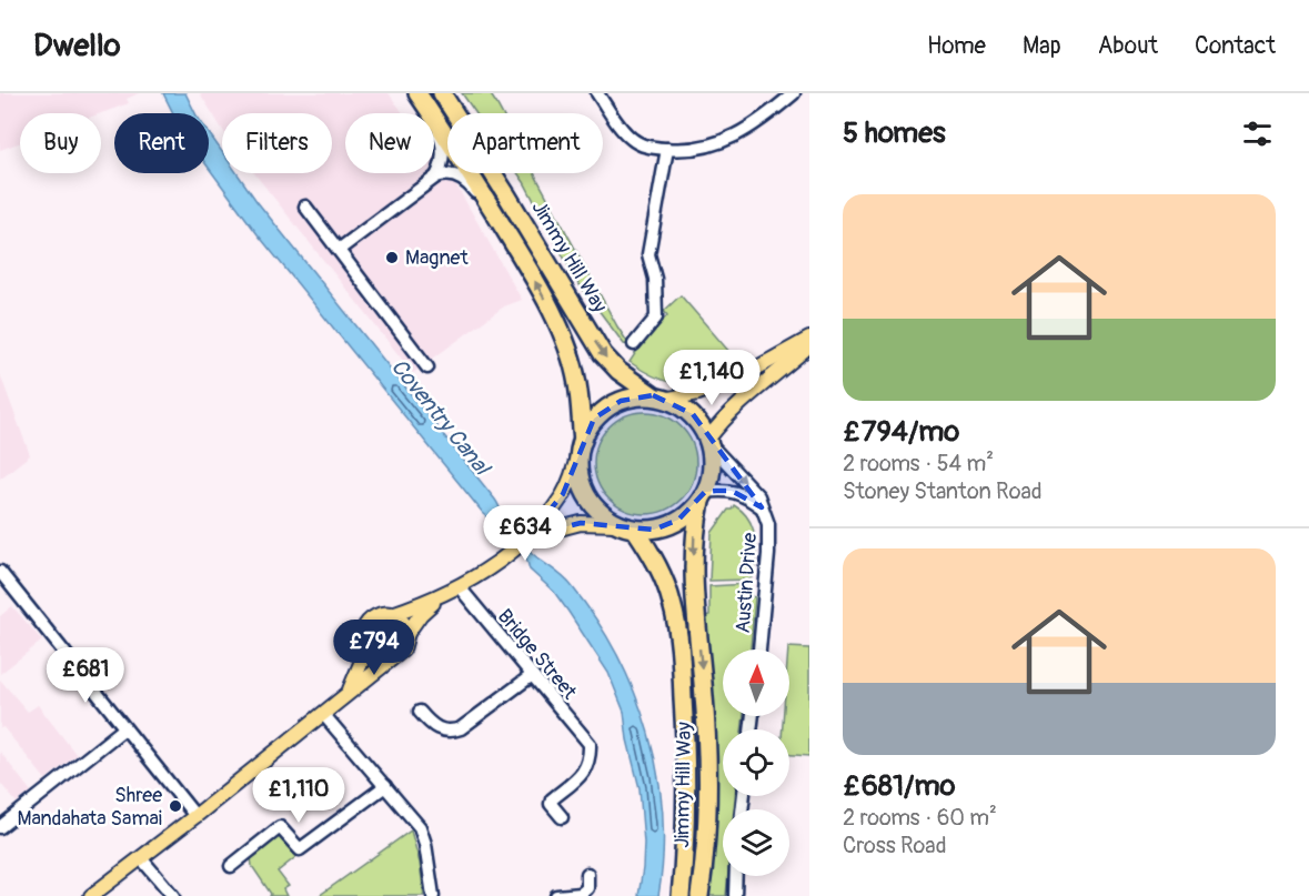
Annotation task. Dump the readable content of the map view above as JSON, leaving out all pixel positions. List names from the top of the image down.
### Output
{
  "streets": {
    "highway": ["Jimmy Hill Way"],
    "street": ["Austin Drive", "Bridge Street"]
  },
  "crossings": [
    ["Jimmy Hill Way", "Austin Drive"]
  ],
  "water": ["Coventry Canal"],
  "places": ["Magnet", "Shree Mandahata Samai"],
  "north": "top",
  "page": {
    "header": "Dwello",
    "nav": [
      "Home",
      "Map",
      "About",
      "Contact"
    ],
    "heading": "5 homes",
    "chip": [
      "Buy",
      "Rent",
      "Filters",
      "New",
      "Apartment"
    ],
    "list": [
      {
        "name": "£794/mo",
        "note": "2 rooms · 54 m² · Stoney Stanton Road"
      },
      {
        "name": "£681/mo",
        "note": "2 rooms · 60 m² · Cross Road"
      }
    ],
    "price": [
      "£1,140",
      "£634",
      "£794",
      "£681",
      "£1,110"
    ]
  }
}
